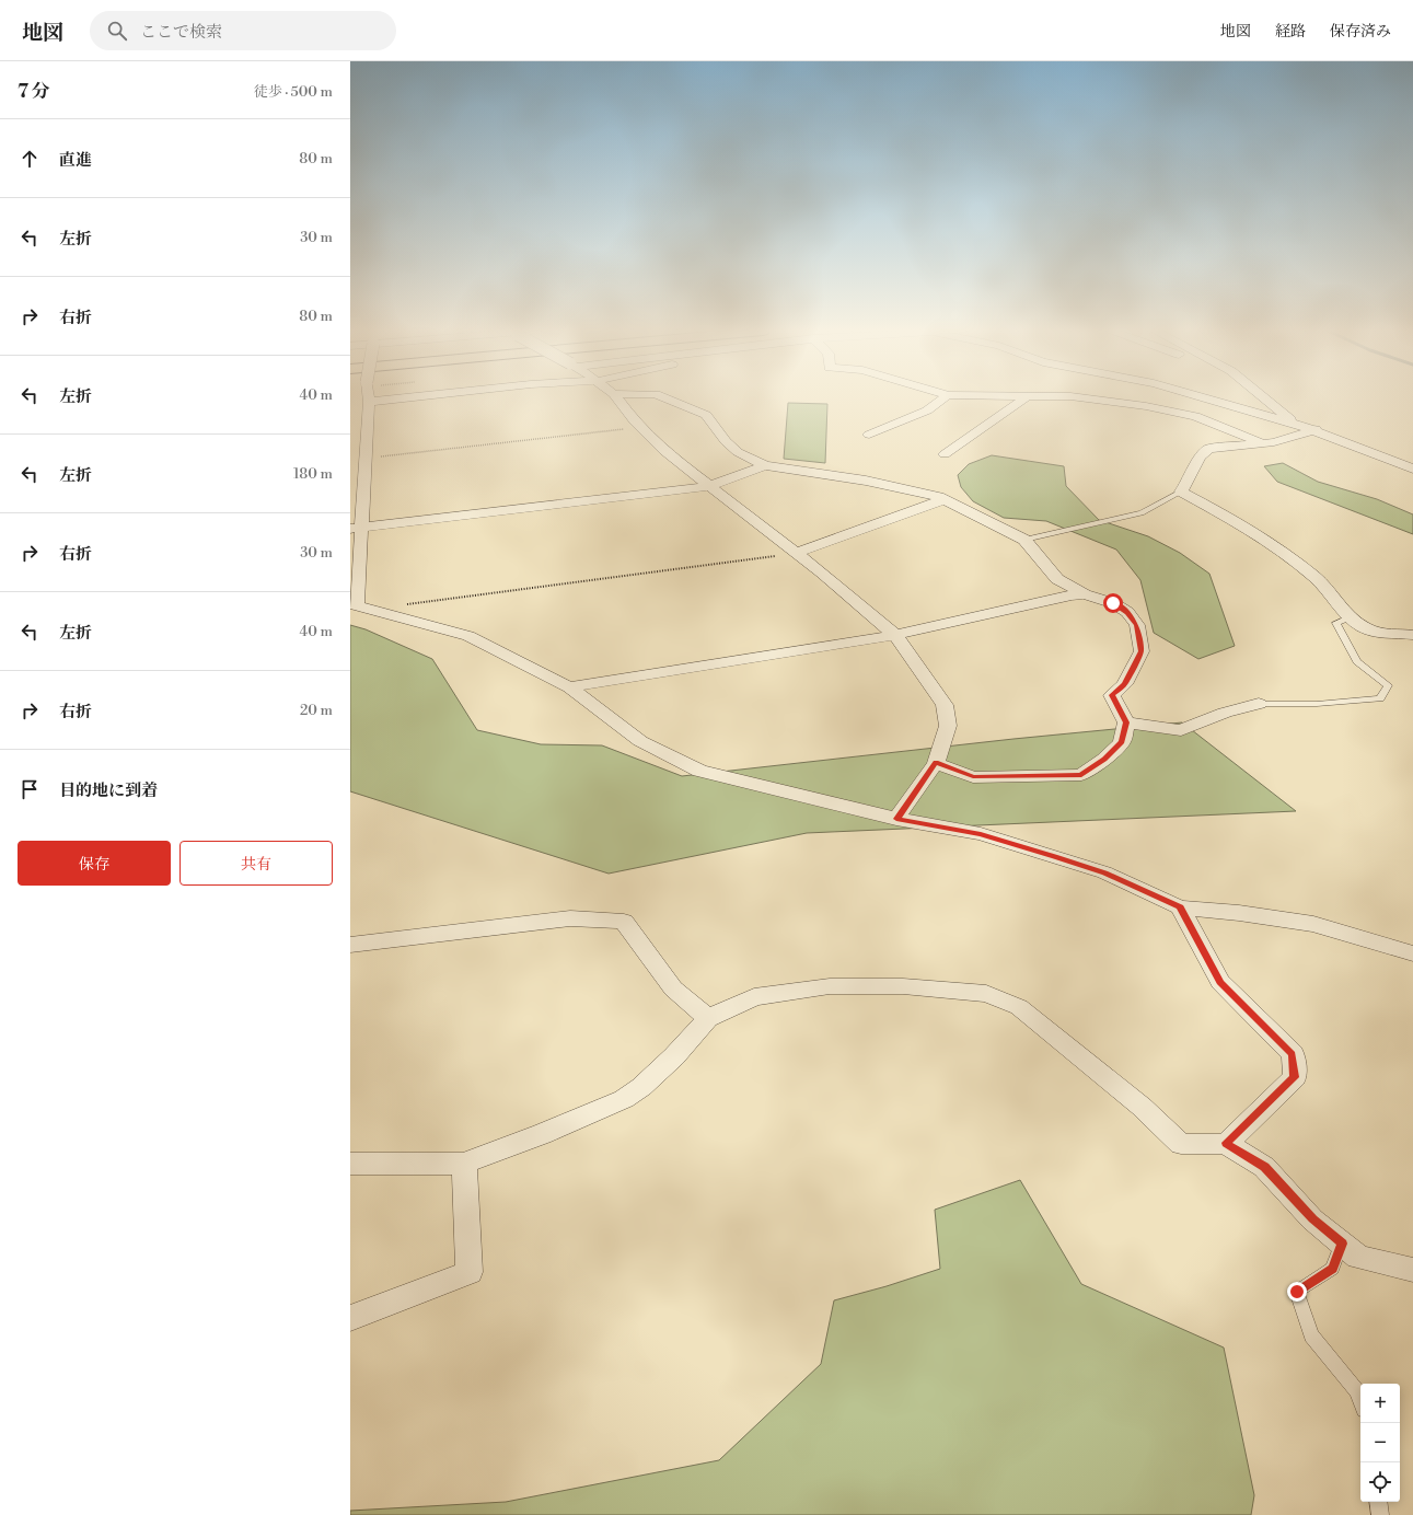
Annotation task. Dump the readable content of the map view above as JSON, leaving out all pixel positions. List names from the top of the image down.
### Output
{
  "page": {
    "header": "地図",
    "search": "ここで検索",
    "nav": ["地図", "経路", "保存済み"],
    "heading": ["7 分", "徒歩 · 500 m"],
    "list": [
      ["直進", "80 m"],
      ["左折", "30 m"],
      ["右折", "80 m"],
      ["左折", "40 m"],
      ["左折", "180 m"],
      ["右折", "30 m"],
      ["左折", "40 m"],
      ["右折", "20 m"],
      "目的地に到着"
    ],
    "buttons": ["保存", "共有"],
    "map_buttons": ["+", "−"]
  }
}
